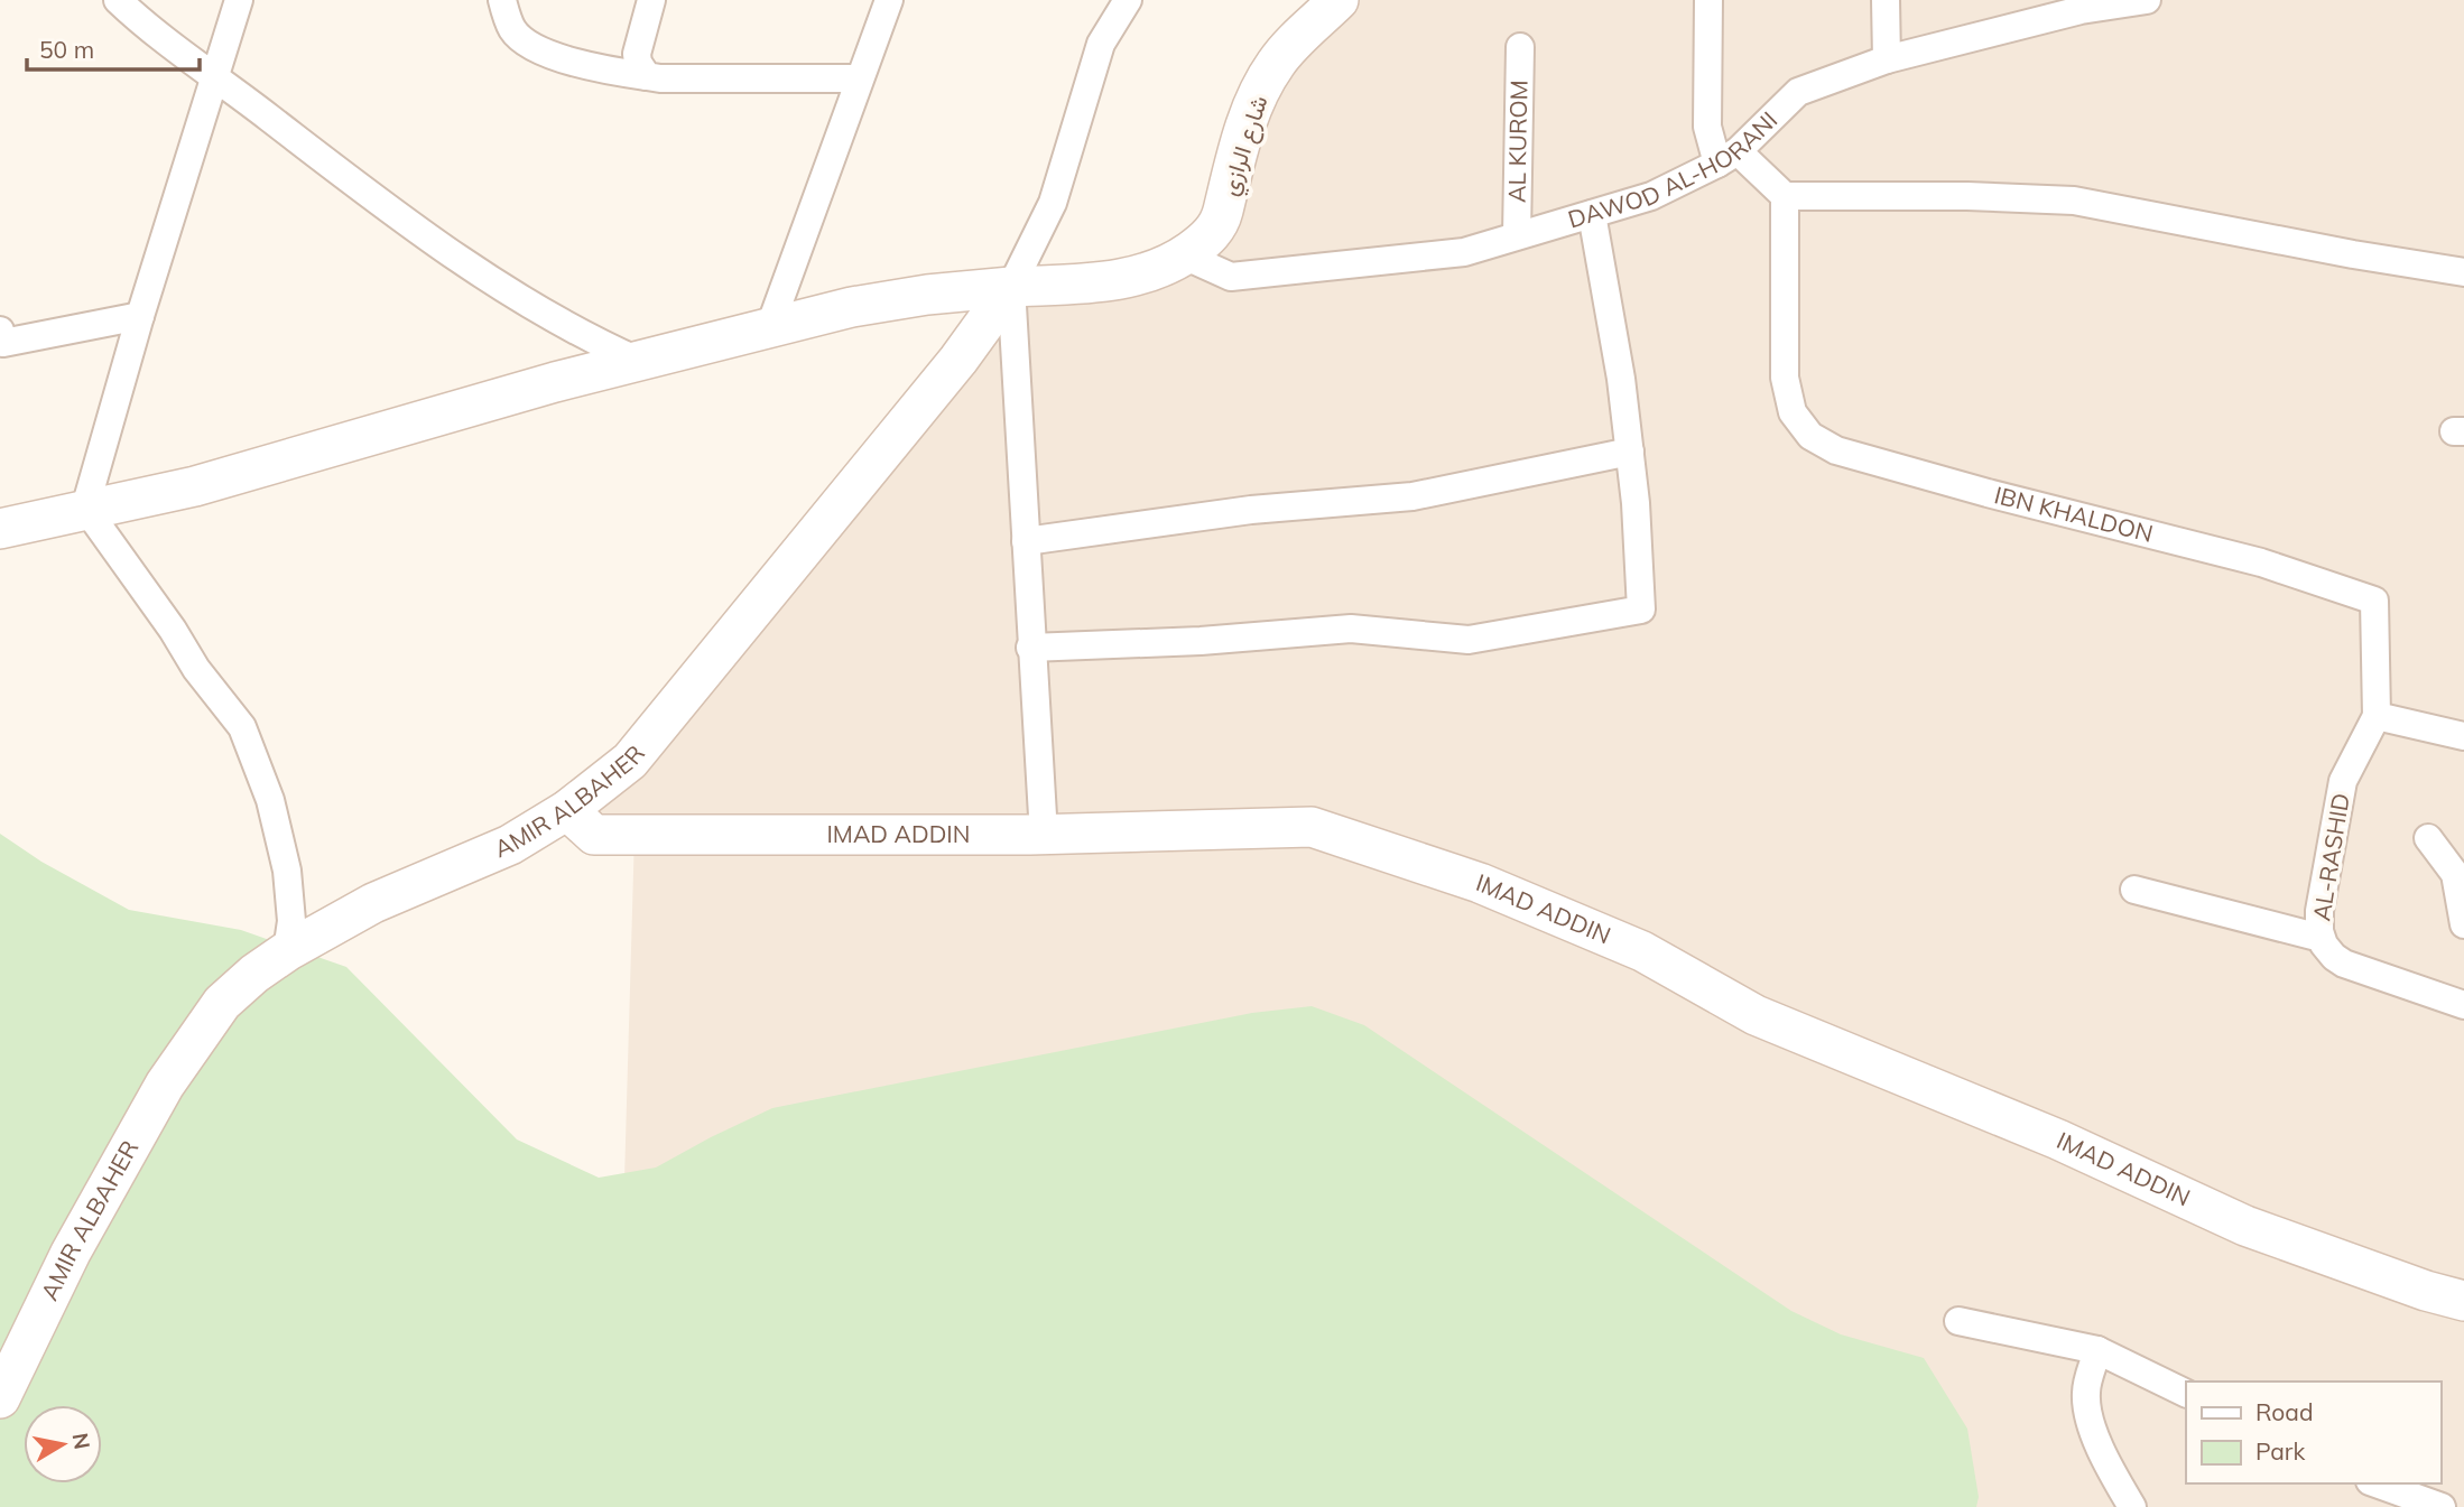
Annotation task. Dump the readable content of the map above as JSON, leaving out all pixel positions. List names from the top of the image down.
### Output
{
  "streets": {
    "street": [
      "AL KUROM",
      "شارع الرازي",
      "DAWOD AL-HORANI",
      "IBN KHALDON",
      "AMIR ALBAHER",
      "IMAD ADDIN",
      "AL-RASHID"
    ]
  },
  "crossings": [
    ["AL KUROM", "DAWOD AL-HORANI"],
    ["شارع الرازي", "DAWOD AL-HORANI"],
    ["IBN KHALDON", "AL-RASHID"],
    ["AMIR ALBAHER", "IMAD ADDIN"]
  ],
  "legend": ["Road", "Park"],
  "scale_bar": "50 m",
  "north": "right"
}
